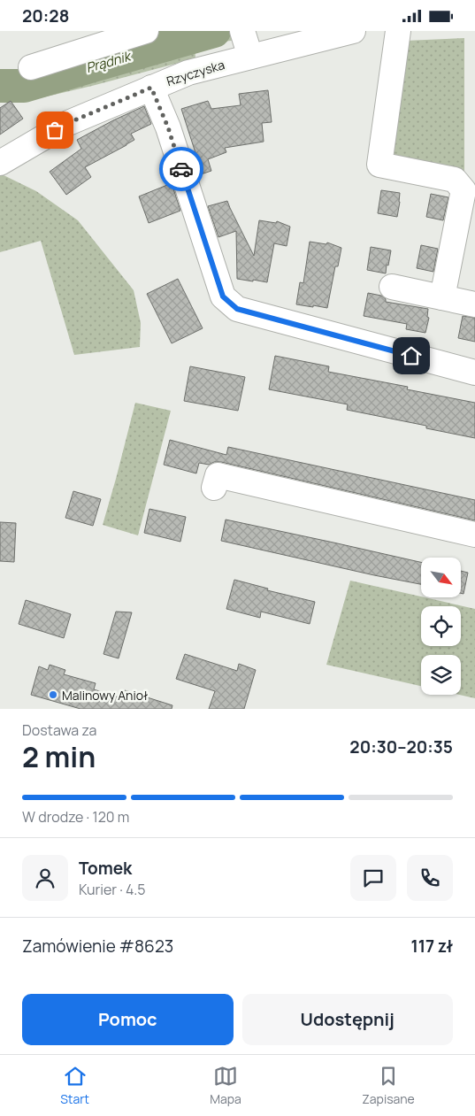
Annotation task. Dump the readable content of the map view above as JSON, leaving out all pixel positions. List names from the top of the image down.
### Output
{
  "streets": {
    "street": ["Rzyczyska"]
  },
  "water": ["Prądnik"],
  "places": ["Malinowy Anioł"],
  "north": "bottom right",
  "page": {
    "status": "20:28",
    "heading": ["2 min", "Dostawa za", "20:30–20:35"],
    "panel": [
      "Tomek",
      "Kurier · 4.5",
      "Zamówienie #8623",
      "117 zł"
    ],
    "bar": "W drodze · 120 m",
    "buttons": ["Pomoc", "Udostępnij"],
    "tabs": ["Start", "Mapa", "Zapisane"]
  }
}
